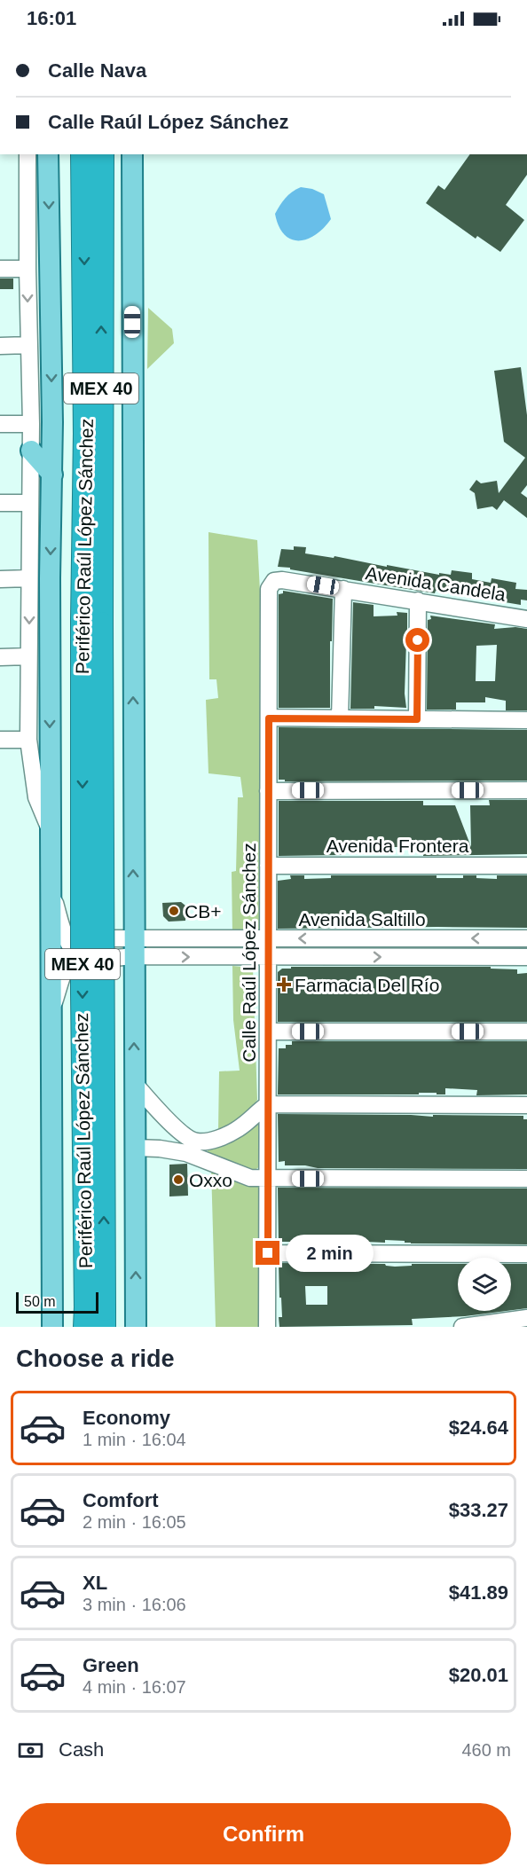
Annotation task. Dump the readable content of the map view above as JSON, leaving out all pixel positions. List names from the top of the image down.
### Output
{
  "streets": {
    "highway": ["MEX 40", "Periférico Raúl López Sánchez"],
    "street": [
      "Avenida Candela",
      "Avenida Frontera",
      "Avenida Saltillo",
      "Calle Raúl López Sánchez"
    ]
  },
  "crossings": [
    ["Avenida Candela", "Calle Raúl López Sánchez"],
    ["Avenida Frontera", "Calle Raúl López Sánchez"],
    ["Avenida Saltillo", "Calle Raúl López Sánchez"]
  ],
  "places": {
    "other": ["CB+", "Oxxo"],
    "health": ["Farmacia Del Río"]
  },
  "scale_bar": "50 m",
  "page": {
    "status": "16:01",
    "banner": ["Calle Nava", "Calle Raúl López Sánchez"],
    "bubble": "2 min",
    "scale": "50 m",
    "heading": "Choose a ride",
    "list": [
      {
        "name": "Economy",
        "note": "1 min · 16:04",
        "value": "$24.64"
      },
      {
        "name": "Comfort",
        "note": "2 min · 16:05",
        "value": "$33.27"
      },
      {
        "name": "XL",
        "note": "3 min · 16:06",
        "value": "$41.89"
      },
      {
        "name": "Green",
        "note": "4 min · 16:07",
        "value": "$20.01"
      }
    ],
    "pay": ["Cash", "460 m"],
    "buttons": "Confirm"
  }
}
